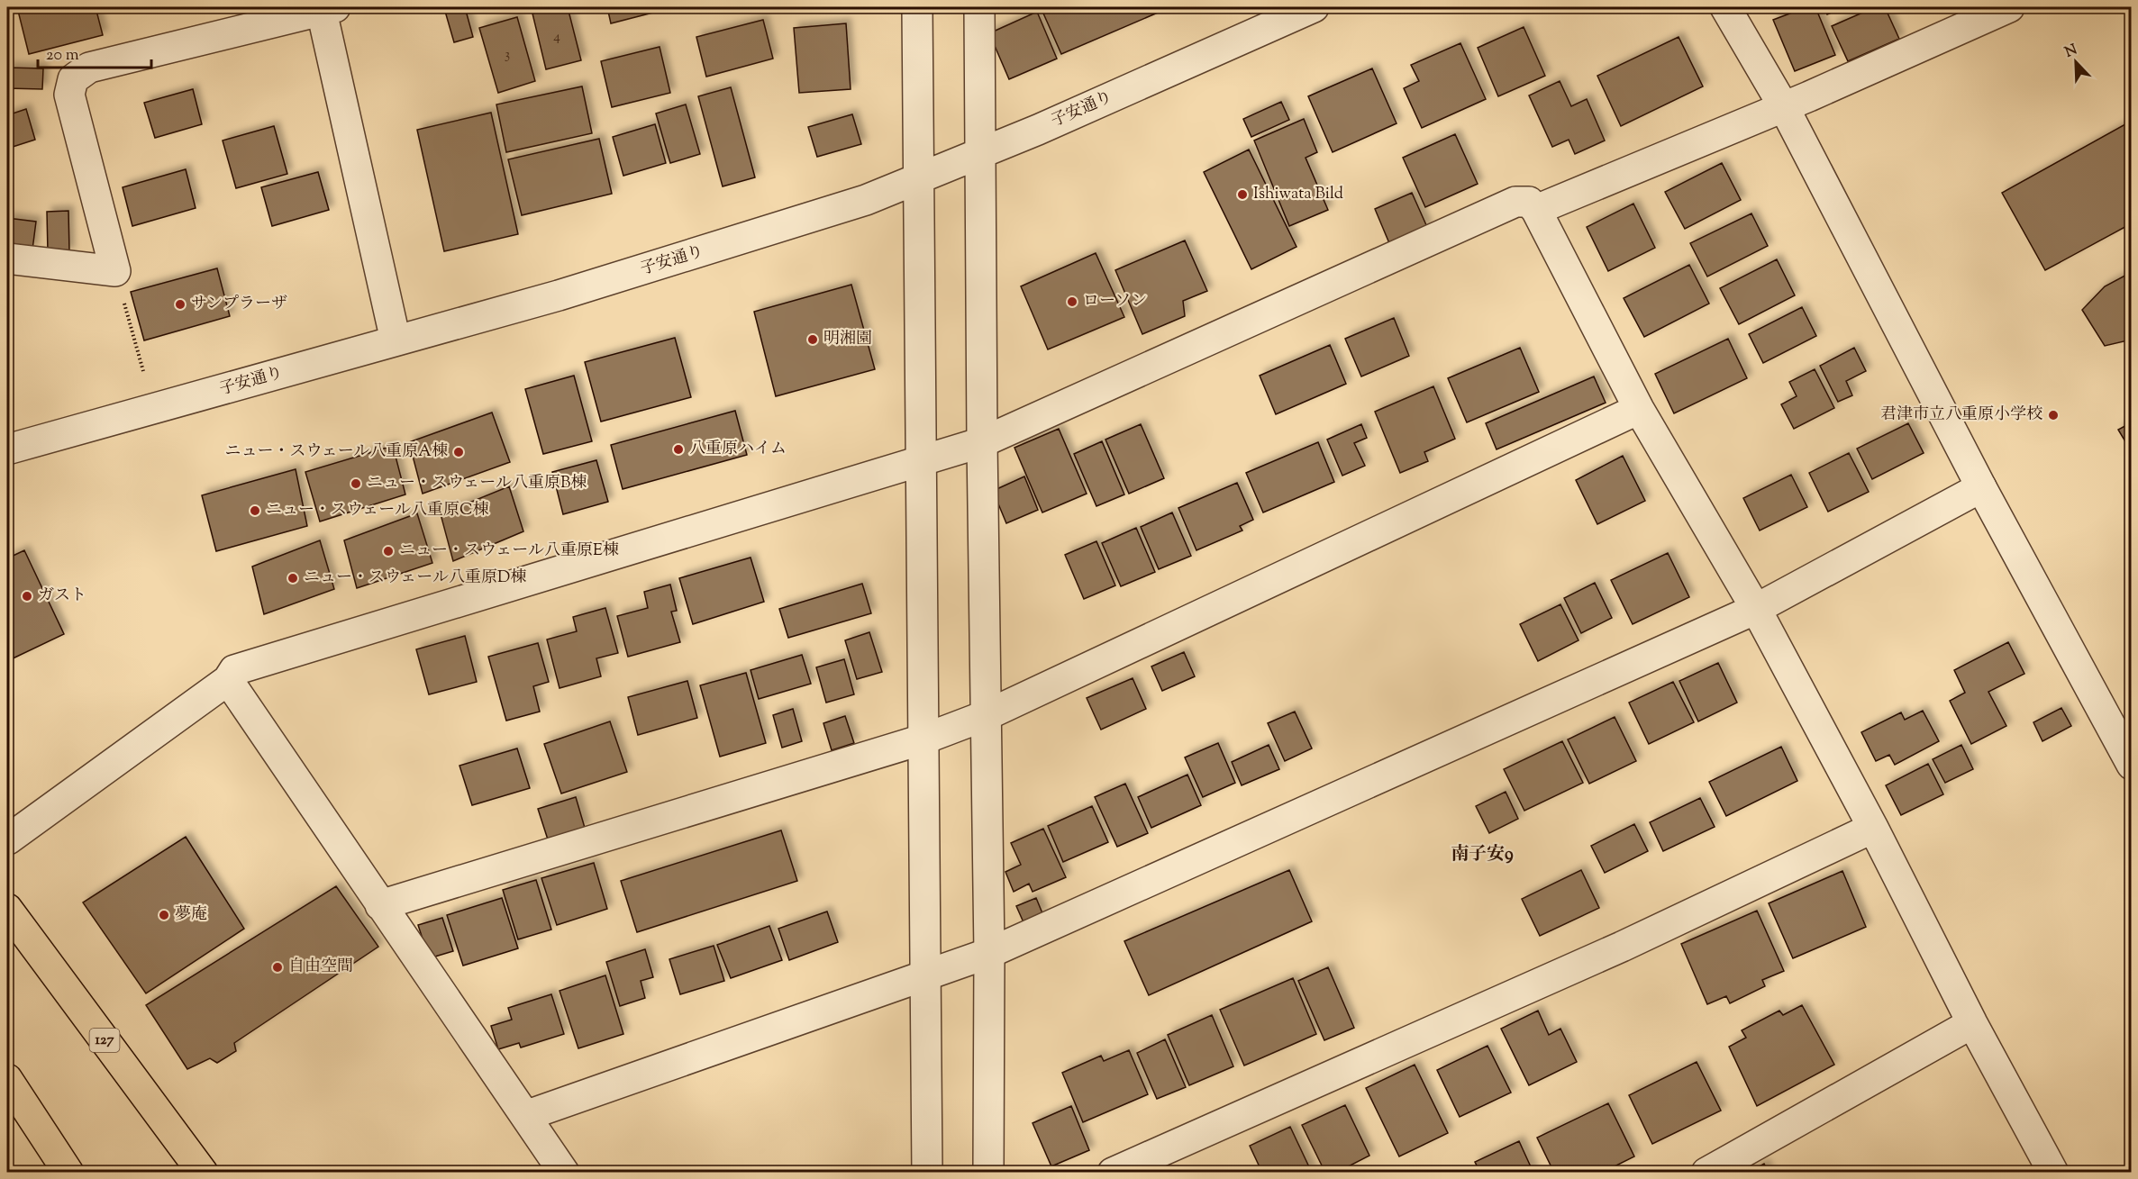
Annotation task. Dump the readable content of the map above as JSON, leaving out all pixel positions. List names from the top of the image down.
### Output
{
  "streets": {
    "highway": ["127"],
    "street": ["子安通り"]
  },
  "districts": ["南子安9"],
  "places": [
    "Ishiwata Bild",
    "ローソン",
    "サンプラーザ",
    "明湘園",
    "君津市立八重原小学校",
    "八重原ハイム",
    "ニュー・スウェール八重原A棟",
    "ニュー・スウェール八重原B棟",
    "ニュー・スウェール八重原C棟",
    "ニュー・スウェール八重原E棟",
    "ニュー・スウェール八重原D棟",
    "ガスト",
    "夢庵",
    "自由空間"
  ],
  "house_numbers": ["4", "3"],
  "scale_bar": "20 m",
  "north": "top left"
}
